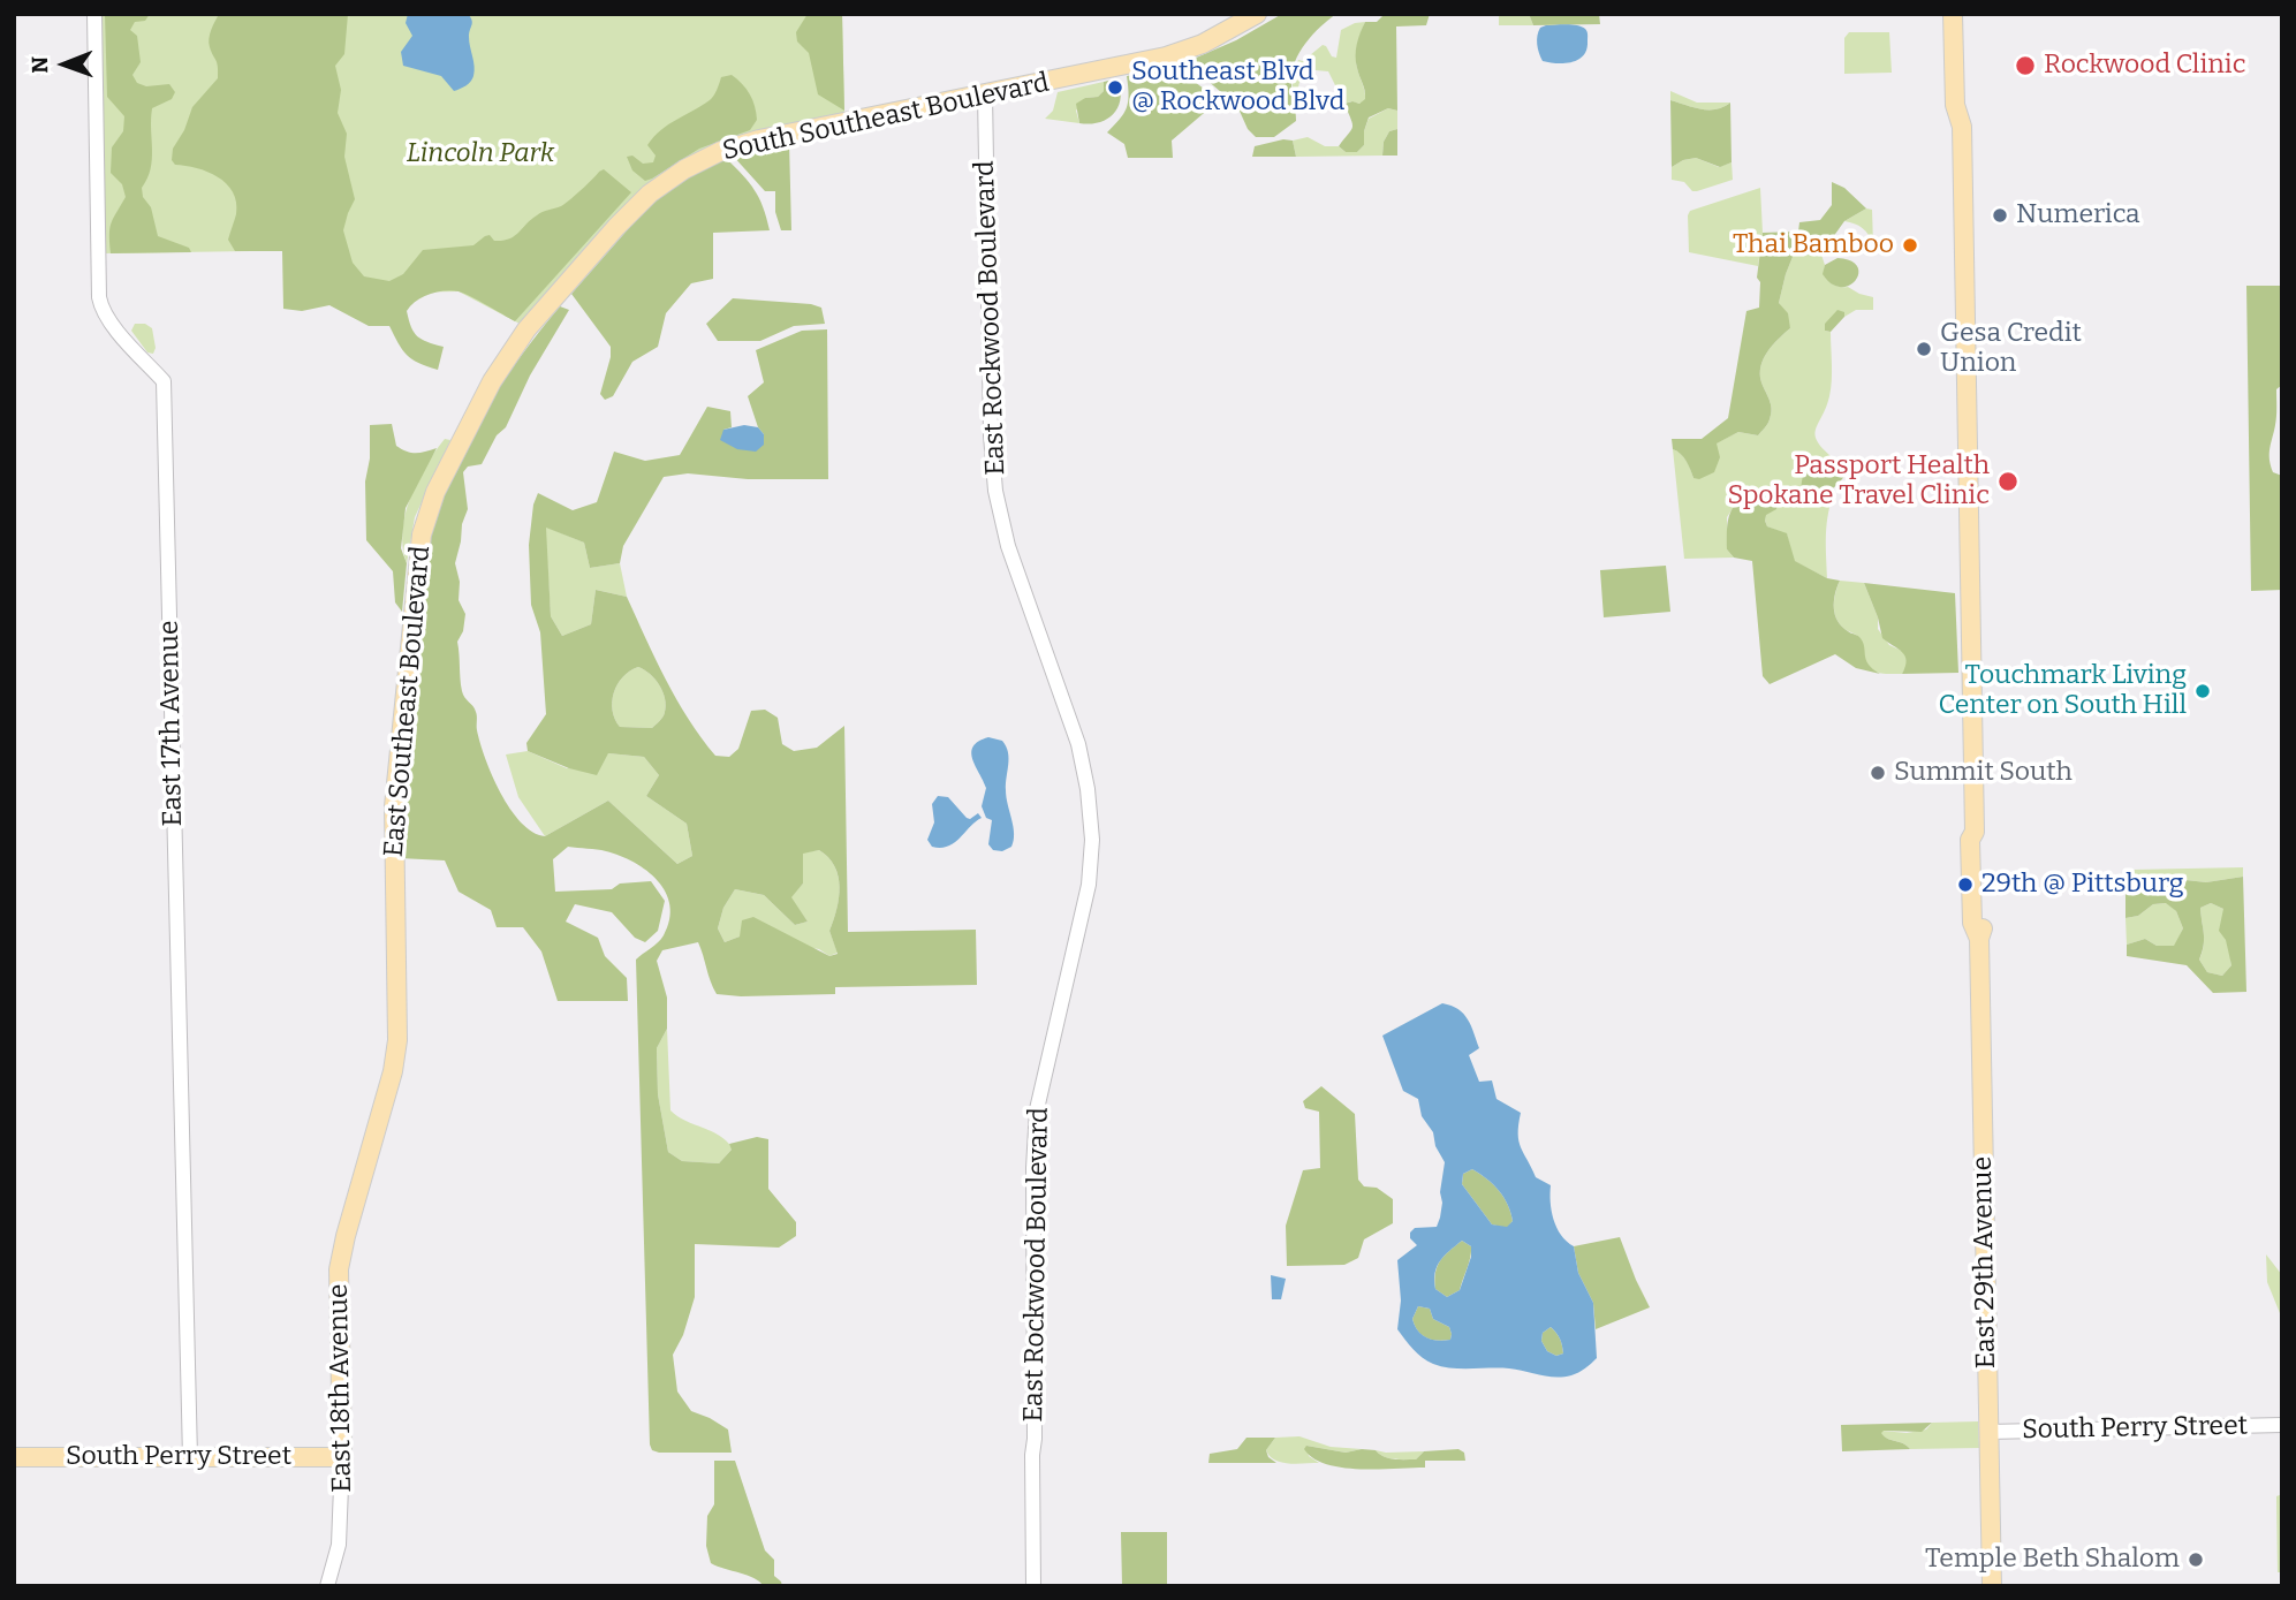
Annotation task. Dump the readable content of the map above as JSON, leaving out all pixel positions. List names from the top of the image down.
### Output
{
  "streets": {
    "main road": [
      "South Southeast Boulevard",
      "East Southeast Boulevard",
      "East 29th Avenue",
      "East 18th Avenue",
      "South Perry Street"
    ],
    "street": ["East Rockwood Boulevard", "East 17th Avenue"]
  },
  "crossings": [
    ["South Southeast Boulevard", "East Rockwood Boulevard"],
    ["South Southeast Boulevard", "East Southeast Boulevard"],
    ["East Southeast Boulevard", "East 18th Avenue"],
    ["East 17th Avenue", "South Perry Street"],
    ["East 29th Avenue", "South Perry Street"],
    ["East 18th Avenue", "South Perry Street"]
  ],
  "parks": ["Lincoln Park"],
  "places": [
    "Rockwood Clinic",
    "Southeast Blvd @ Rockwood Blvd",
    "Numerica",
    "Thai Bamboo",
    "Gesa Credit Union",
    "Passport Health Spokane Travel Clinic",
    "Touchmark Living Center on South Hill",
    "Summit South",
    "29th @ Pittsburg",
    "Temple Beth Shalom"
  ],
  "north": "left"
}
